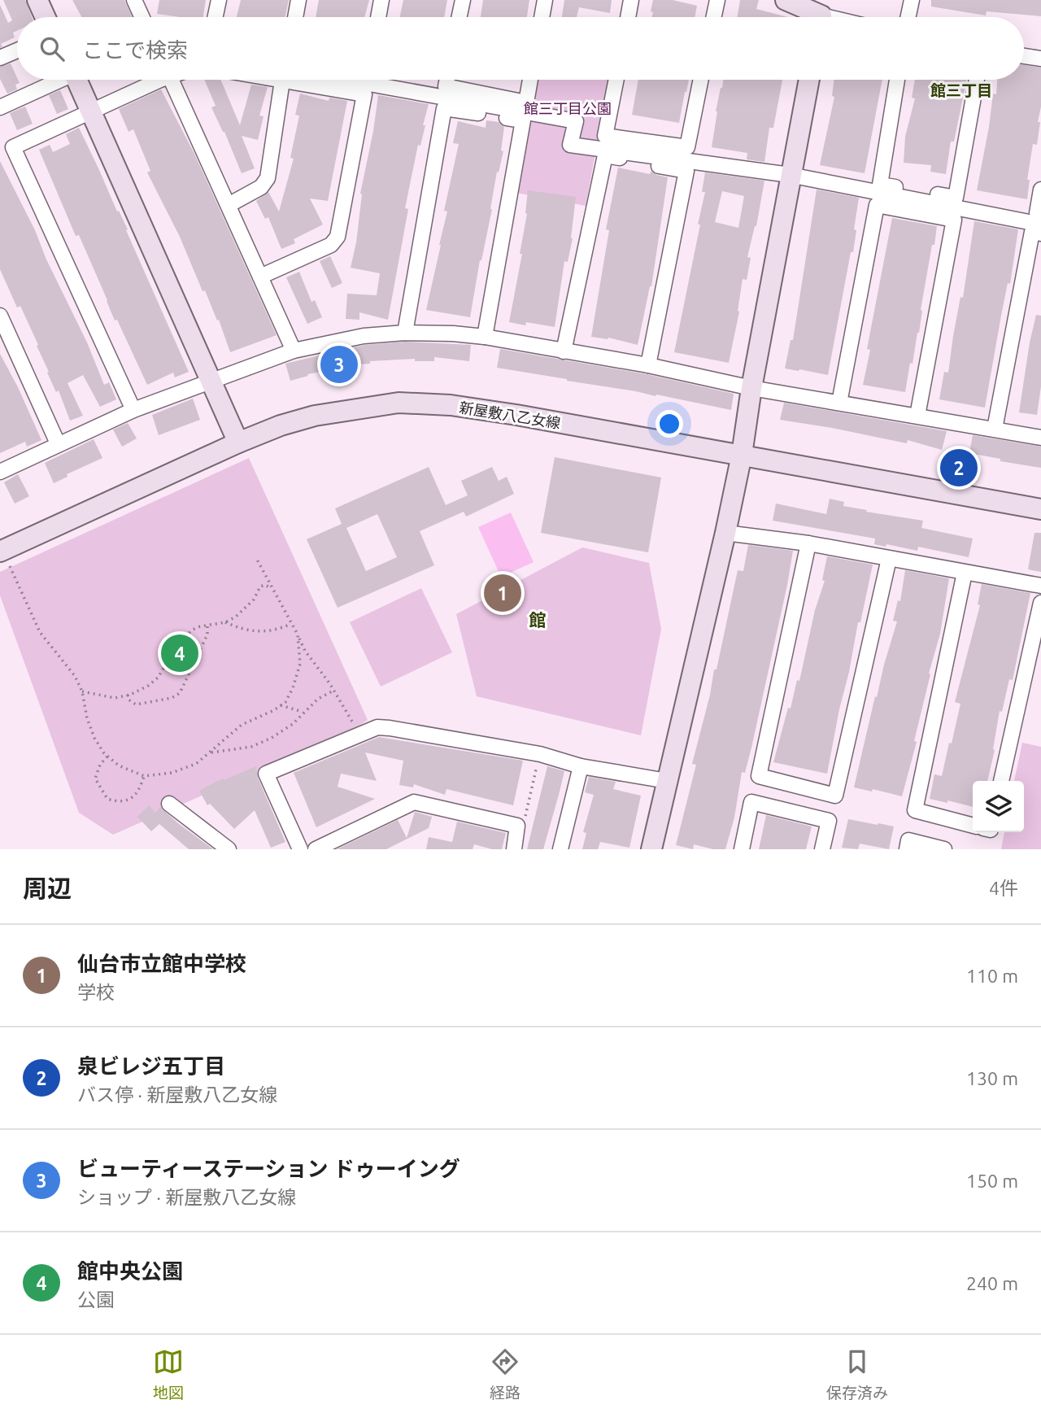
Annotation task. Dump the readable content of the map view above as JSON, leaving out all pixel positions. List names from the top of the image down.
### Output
{
  "streets": {
    "street": ["新屋敷八乙女線"]
  },
  "districts": ["館三丁目", "館"],
  "parks": ["館三丁目公園"],
  "page": {
    "search": "ここで検索",
    "pins": [
      "3",
      "2",
      "1",
      "4"
    ],
    "heading": ["周辺", "4件"],
    "list": [
      {
        "mark": "1",
        "name": "仙台市立館中学校",
        "note": "学校",
        "value": "110 m"
      },
      {
        "mark": "2",
        "name": "泉ビレジ五丁目",
        "note": "バス停 · 新屋敷八乙女線",
        "value": "130 m"
      },
      {
        "mark": "3",
        "name": "ビューティーステーション ドゥーイング",
        "note": "ショップ · 新屋敷八乙女線",
        "value": "150 m"
      },
      {
        "mark": "4",
        "name": "館中央公園",
        "note": "公園",
        "value": "240 m"
      }
    ],
    "nav": ["地図", "経路", "保存済み"]
  }
}
